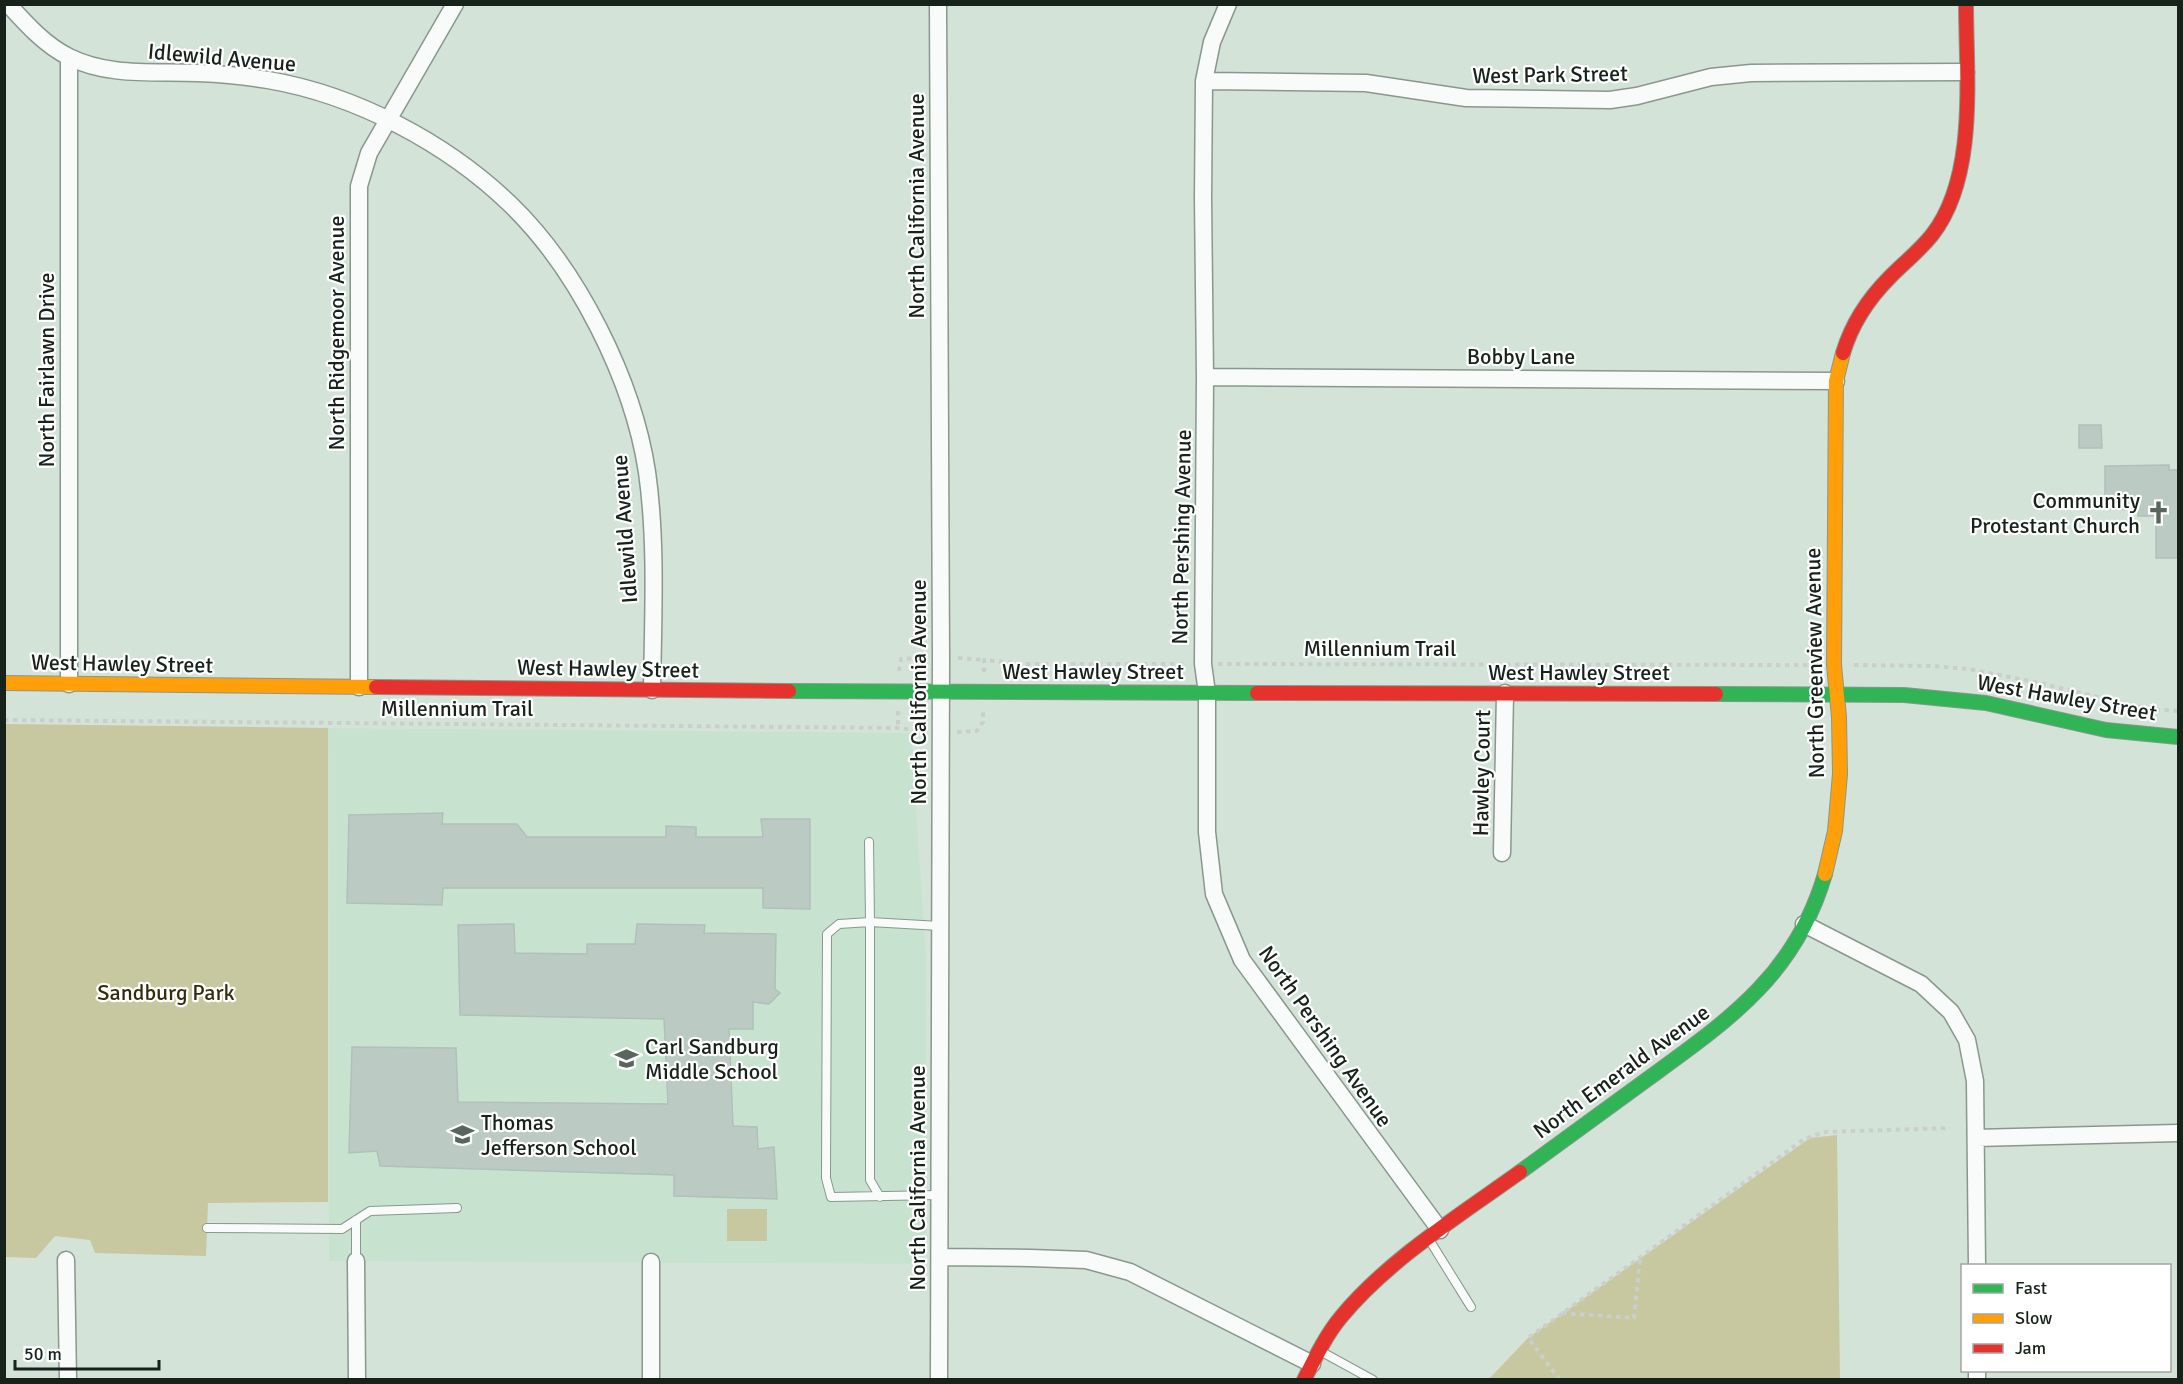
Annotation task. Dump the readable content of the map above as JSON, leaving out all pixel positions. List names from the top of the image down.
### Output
{
  "streets": {
    "street": [
      "Idlewild Avenue",
      "West Park Street",
      "North California Avenue",
      "North Ridgemoor Avenue",
      "Bobby Lane",
      "North Fairlawn Drive",
      "North Pershing Avenue",
      "West Hawley Street",
      "North Greenview Avenue",
      "Hawley Court",
      "North Emerald Avenue"
    ],
    "path": ["Millennium Trail"]
  },
  "crossings": [
    ["Idlewild Avenue", "North Ridgemoor Avenue"],
    ["Idlewild Avenue", "North Fairlawn Drive"],
    ["Idlewild Avenue", "West Hawley Street"],
    ["West Park Street", "North Pershing Avenue"],
    ["West Park Street", "North Greenview Avenue"],
    ["North California Avenue", "West Hawley Street"],
    ["North Ridgemoor Avenue", "West Hawley Street"],
    ["Bobby Lane", "North Pershing Avenue"],
    ["Bobby Lane", "North Greenview Avenue"],
    ["North Fairlawn Drive", "West Hawley Street"],
    ["North Pershing Avenue", "Millennium Trail"],
    ["North Pershing Avenue", "West Hawley Street"],
    ["North Pershing Avenue", "North Emerald Avenue"],
    ["Millennium Trail", "North Greenview Avenue"],
    ["West Hawley Street", "North Greenview Avenue"],
    ["West Hawley Street", "Hawley Court"],
    ["North Greenview Avenue", "North Emerald Avenue"]
  ],
  "parks": ["Sandburg Park"],
  "places": {
    "church": ["Community Protestant Church"],
    "school or university": ["Carl Sandburg Middle School", "Thomas Jefferson School"]
  },
  "legend": ["Fast", "Slow", "Jam"],
  "scale_bar": "50 m"
}
